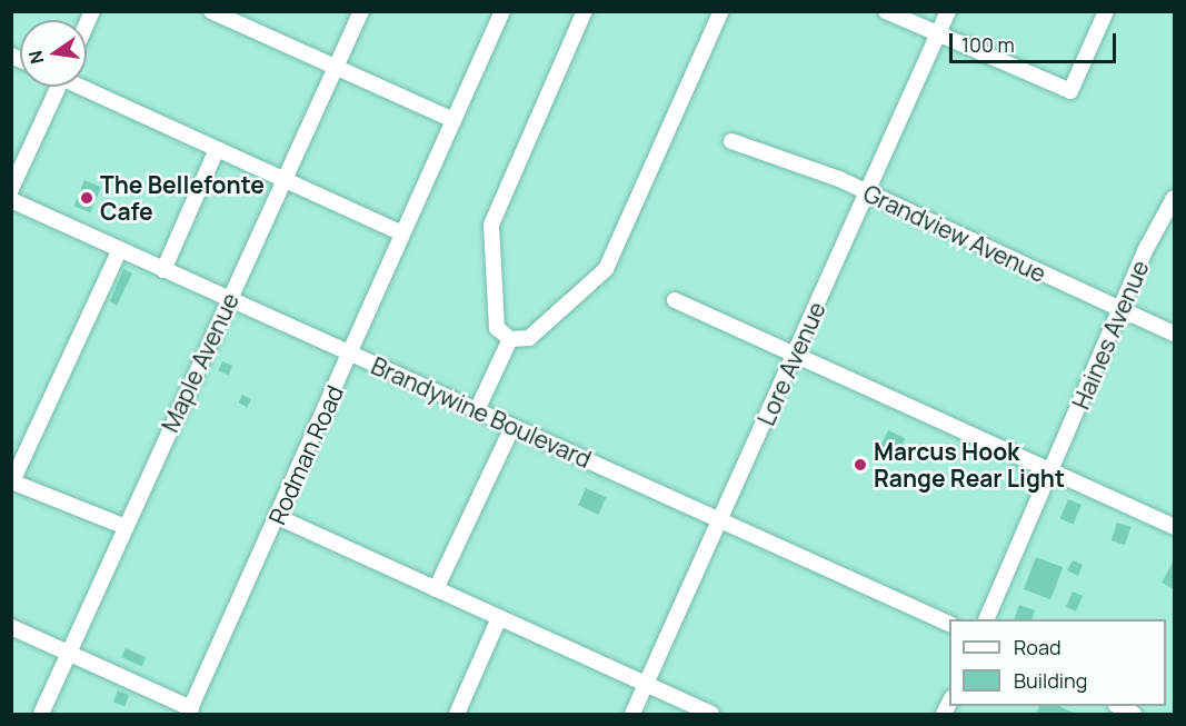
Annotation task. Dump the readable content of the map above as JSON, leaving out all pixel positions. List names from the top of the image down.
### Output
{
  "streets": {
    "street": [
      "Grandview Avenue",
      "Haines Avenue",
      "Maple Avenue",
      "Lore Avenue",
      "Brandywine Boulevard",
      "Rodman Road"
    ]
  },
  "crossings": [
    ["Grandview Avenue", "Haines Avenue"],
    ["Grandview Avenue", "Lore Avenue"],
    ["Maple Avenue", "Brandywine Boulevard"],
    ["Lore Avenue", "Brandywine Boulevard"],
    ["Brandywine Boulevard", "Rodman Road"]
  ],
  "places": ["The Bellefonte Cafe", "Marcus Hook Range Rear Light"],
  "legend": ["Road", "Building"],
  "scale_bar": "100 m",
  "north": "left"
}
